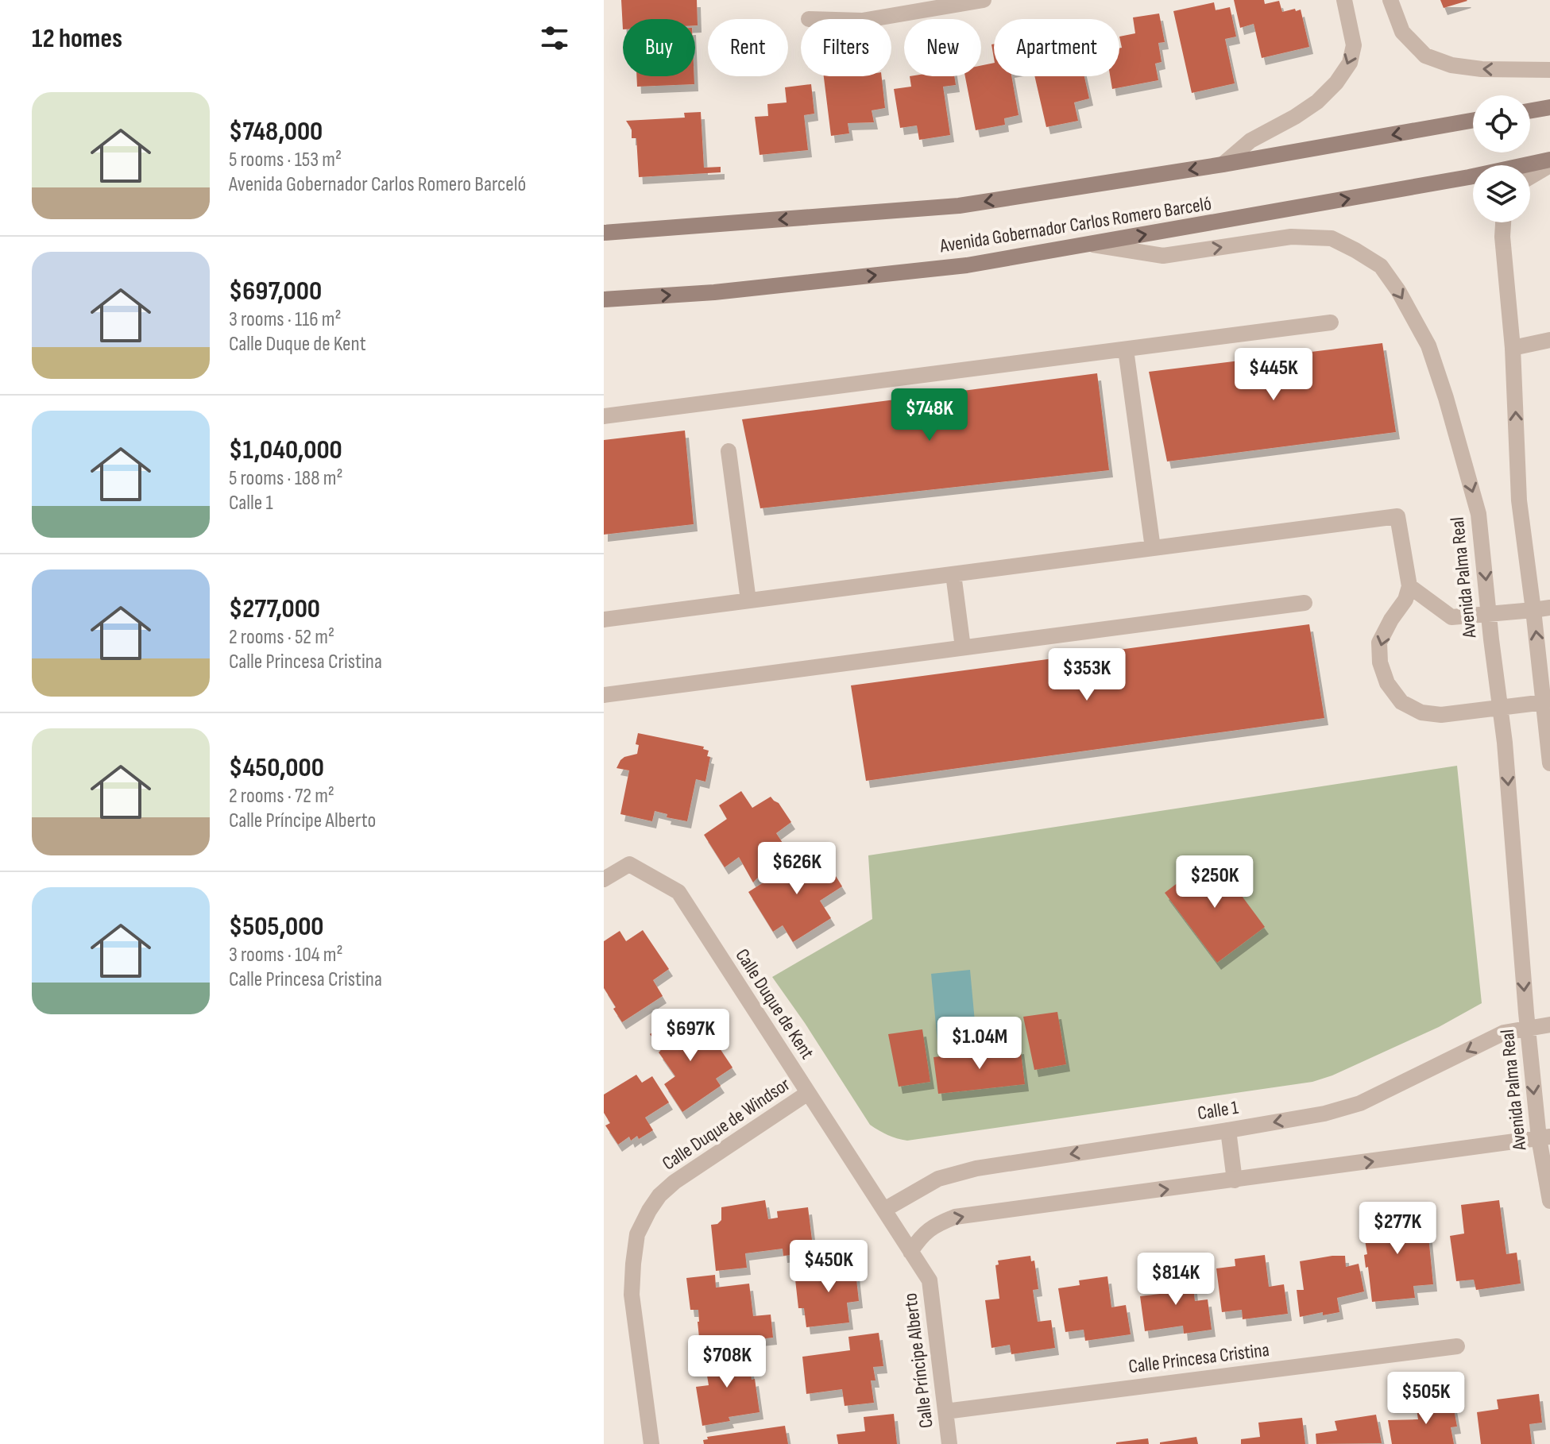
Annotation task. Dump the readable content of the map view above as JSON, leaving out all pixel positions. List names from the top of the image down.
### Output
{
  "streets": {
    "main road": ["Avenida Gobernador Carlos Romero Barceló"],
    "street": [
      "Avenida Palma Real",
      "Calle Duque de Kent",
      "Calle 1",
      "Calle Duque de Windsor",
      "Calle Princesa Cristina",
      "Calle Príncipe Alberto"
    ]
  },
  "crossings": [
    ["Avenida Gobernador Carlos Romero Barceló", "Avenida Palma Real"],
    ["Avenida Palma Real", "Calle 1"],
    ["Calle Duque de Kent", "Calle 1"],
    ["Calle Duque de Kent", "Calle Duque de Windsor"],
    ["Calle Duque de Kent", "Calle Príncipe Alberto"],
    ["Calle 1", "Calle Príncipe Alberto"],
    ["Calle Princesa Cristina", "Calle Príncipe Alberto"]
  ],
  "page": {
    "heading": "12 homes",
    "chip": [
      "Buy",
      "Rent",
      "Filters",
      "New",
      "Apartment"
    ],
    "list": [
      {
        "name": "$748,000",
        "note": "5 rooms · 153 m² · Avenida Gobernador Carlos Romero Barceló"
      },
      {
        "name": "$697,000",
        "note": "3 rooms · 116 m² · Calle Duque de Kent"
      },
      {
        "name": "$1,040,000",
        "note": "5 rooms · 188 m² · Calle 1"
      },
      {
        "name": "$277,000",
        "note": "2 rooms · 52 m² · Calle Princesa Cristina"
      },
      {
        "name": "$450,000",
        "note": "2 rooms · 72 m² · Calle Príncipe Alberto"
      },
      {
        "name": "$505,000",
        "note": "3 rooms · 104 m² · Calle Princesa Cristina"
      }
    ],
    "price": [
      "$445K",
      "$748K",
      "$353K",
      "$626K",
      "$250K",
      "$697K",
      "$1.04M",
      "$277K",
      "$450K",
      "$814K",
      "$708K",
      "$505K"
    ]
  }
}
